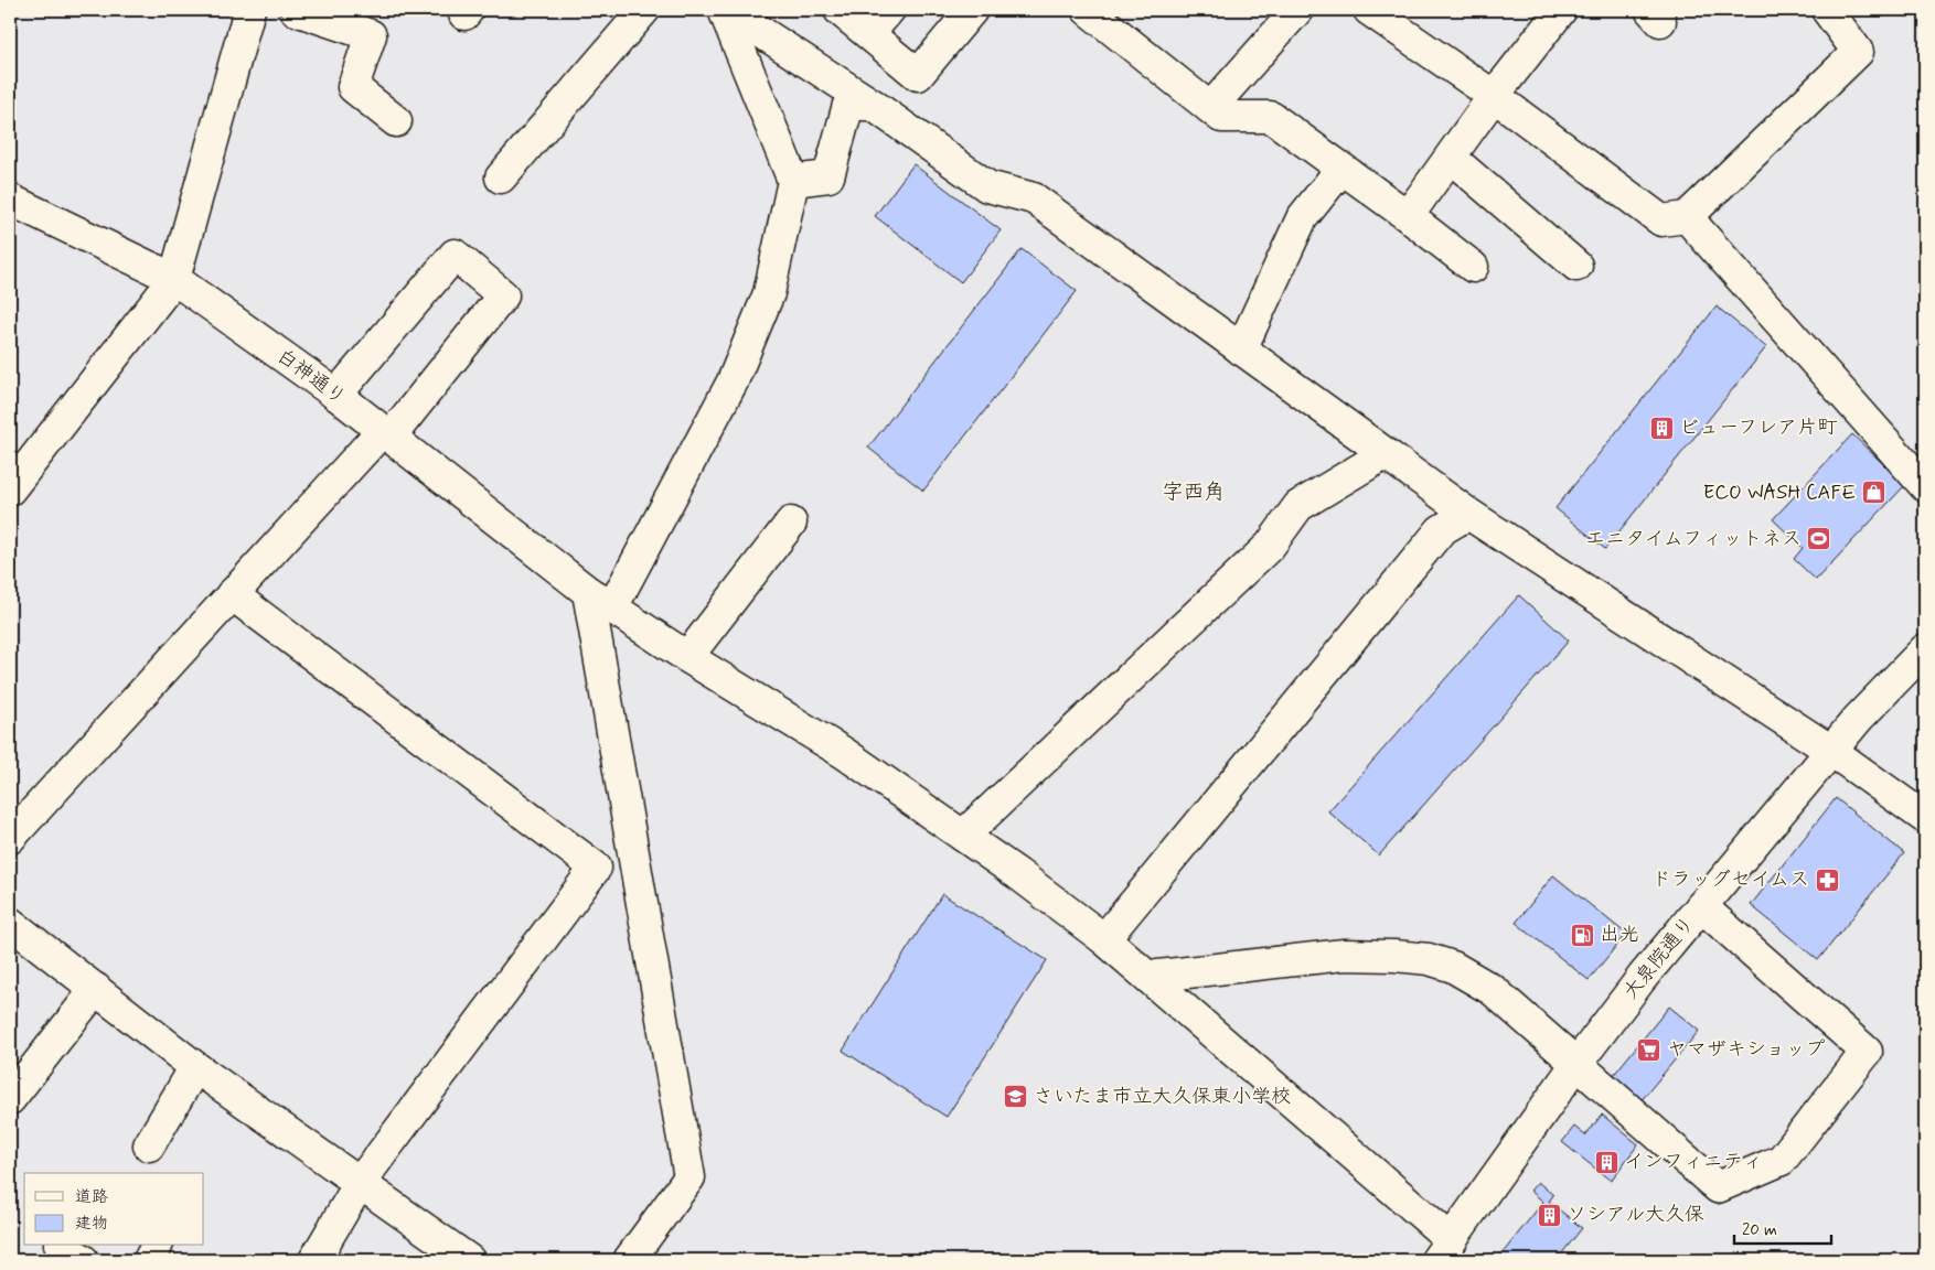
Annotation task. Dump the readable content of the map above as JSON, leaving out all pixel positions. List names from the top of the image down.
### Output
{
  "streets": {
    "street": ["白神通り", "大泉院通り"]
  },
  "crossings": [
    ["白神通り", "大泉院通り"]
  ],
  "districts": ["字西角"],
  "places": {
    "building": ["ビューフレア片町", "インフィニティ", "ソシアル大久保"],
    "shop": ["ECO WASH CAFE"],
    "sports": ["エニタイムフィットネス"],
    "pharmacy": ["ドラッグセイムス"],
    "fuel station": ["出光"],
    "supermarket": ["ヤマザキショップ"],
    "school or university": ["さいたま市立大久保東小学校"]
  },
  "legend": ["道路", "建物"],
  "scale_bar": "20 m"
}
